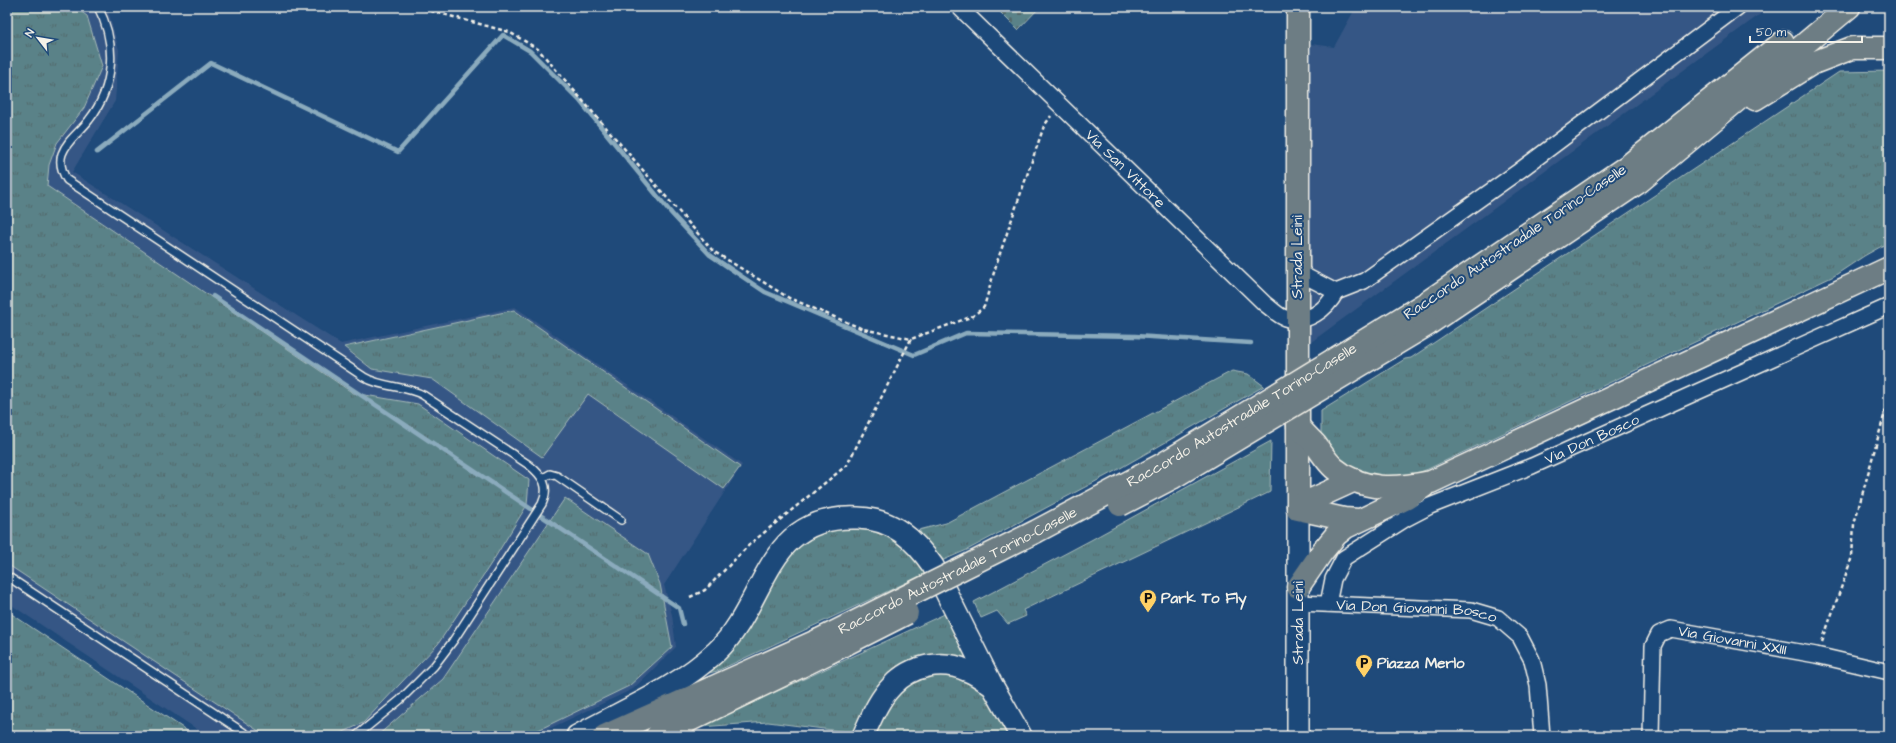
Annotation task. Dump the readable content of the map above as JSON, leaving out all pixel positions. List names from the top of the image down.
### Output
{
  "streets": {
    "main road": ["Raccordo Autostradale Torino-Caselle", "Strada Leinì"],
    "street": [
      "Via San Vittore",
      "Via Don Bosco",
      "Via Don Giovanni Bosco",
      "Via Giovanni XXIII"
    ]
  },
  "crossings": [
    ["Via San Vittore", "Strada Leinì"],
    ["Strada Leinì", "Via Don Giovanni Bosco"],
    ["Via Don Bosco", "Via Don Giovanni Bosco"]
  ],
  "places": {
    "parking": ["Park To Fly", "Piazza Merlo"]
  },
  "scale_bar": "50 m",
  "north": "top left"
}
